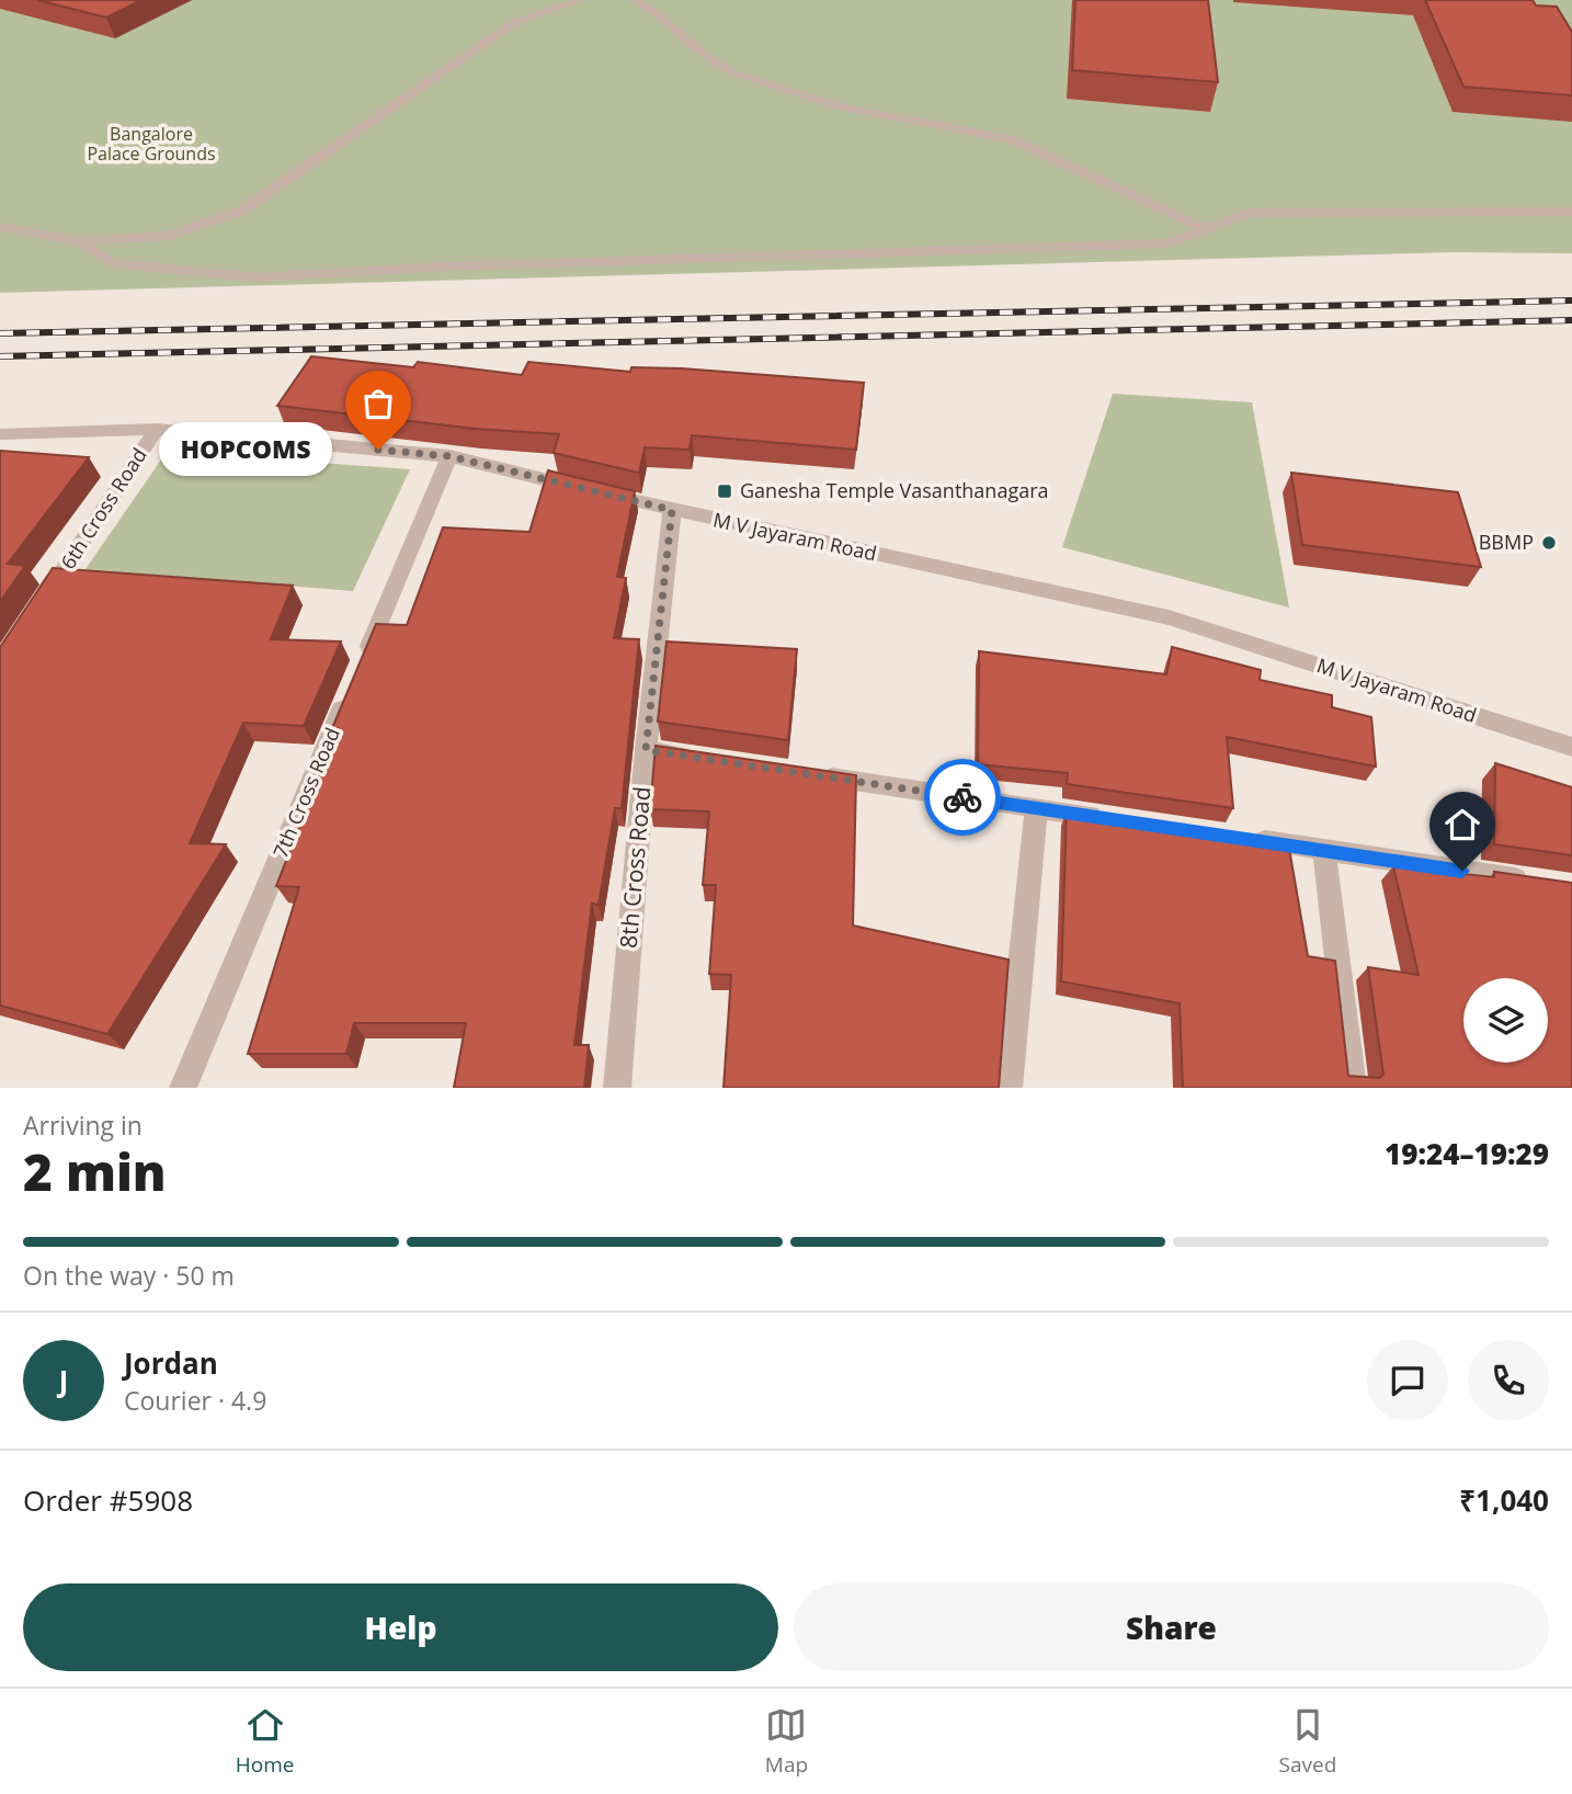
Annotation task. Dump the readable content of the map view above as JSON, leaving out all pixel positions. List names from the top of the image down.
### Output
{
  "streets": {
    "street": [
      "6th Cross Road",
      "M V Jayaram Road",
      "7th Cross Road",
      "8th Cross Road"
    ]
  },
  "crossings": [
    ["6th Cross Road", "M V Jayaram Road"],
    ["M V Jayaram Road", "8th Cross Road"]
  ],
  "parks": ["Bangalore Palace Grounds"],
  "places": {
    "other": ["HOPCOMS", "BBMP"],
    "transit": ["Ganesha Temple Vasanthanagara"]
  },
  "page": {
    "bubble": "HOPCOMS",
    "heading": ["2 min", "Arriving in", "19:24–19:29"],
    "panel": [
      "Jordan",
      "Courier · 4.9",
      "Order #5908",
      "₹1,040"
    ],
    "bar": "On the way · 50 m",
    "round": "J",
    "buttons": ["Help", "Share"],
    "tabs": ["Home", "Map", "Saved"]
  }
}
